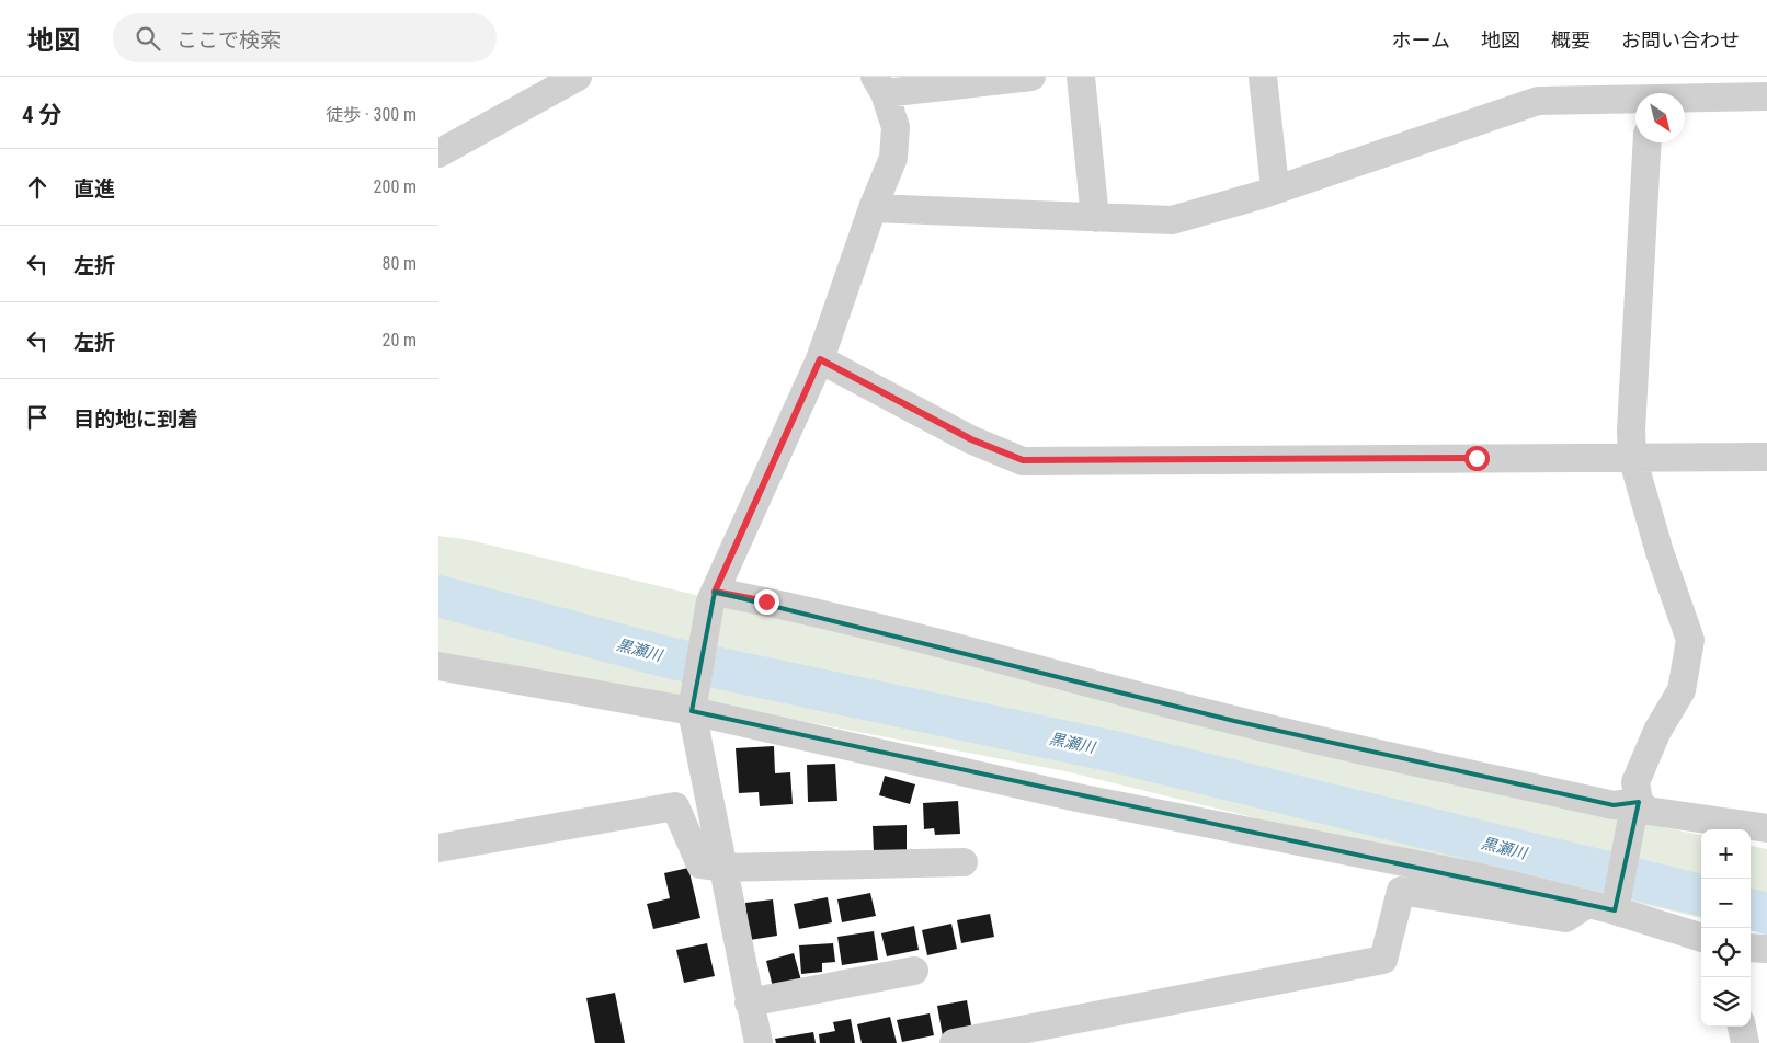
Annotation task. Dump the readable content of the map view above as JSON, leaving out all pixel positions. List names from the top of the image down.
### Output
{
  "water": ["黒瀬川"],
  "north": "bottom right",
  "page": {
    "header": "地図",
    "search": "ここで検索",
    "nav": [
      "ホーム",
      "地図",
      "概要",
      "お問い合わせ"
    ],
    "heading": ["4 分", "徒歩 · 300 m"],
    "list": [
      ["直進", "200 m"],
      ["左折", "80 m"],
      ["左折", "20 m"],
      "目的地に到着"
    ],
    "map_buttons": ["+", "−"]
  }
}
